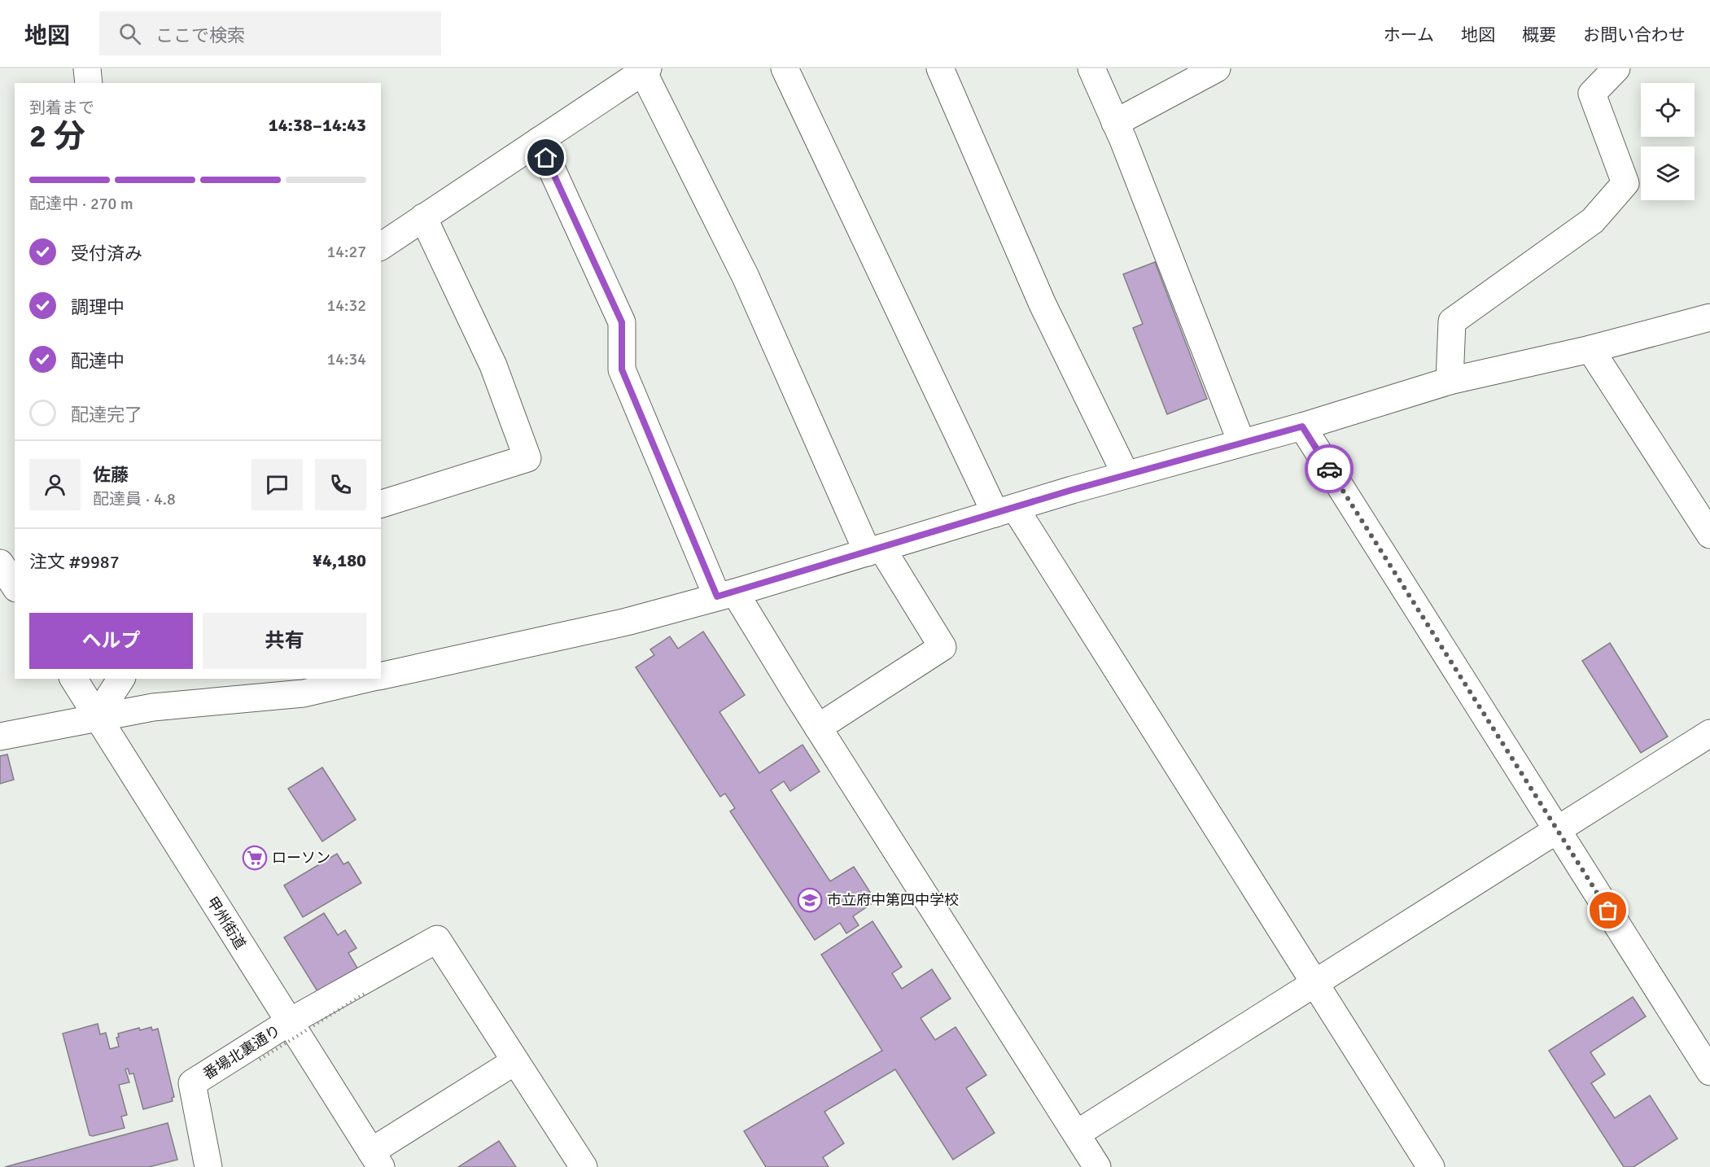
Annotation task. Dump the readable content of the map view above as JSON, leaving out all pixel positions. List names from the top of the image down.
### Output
{
  "streets": {
    "main road": ["甲州街道", "番場北裏通り"]
  },
  "crossings": [
    ["甲州街道", "番場北裏通り"]
  ],
  "places": {
    "supermarket": ["ローソン"],
    "school or university": ["市立府中第四中学校"]
  },
  "page": {
    "header": "地図",
    "search": "ここで検索",
    "nav": [
      "ホーム",
      "地図",
      "概要",
      "お問い合わせ"
    ],
    "heading": ["2 分", "到着まで", "14:38–14:43"],
    "panel": [
      "佐藤",
      "配達員 · 4.8",
      "注文 #9987",
      "¥4,180"
    ],
    "bar": "配達中 · 270 m",
    "list": [
      ["受付済み", "14:27"],
      ["調理中", "14:32"],
      ["配達中", "14:34"],
      "配達完了"
    ],
    "buttons": ["ヘルプ", "共有"]
  }
}
